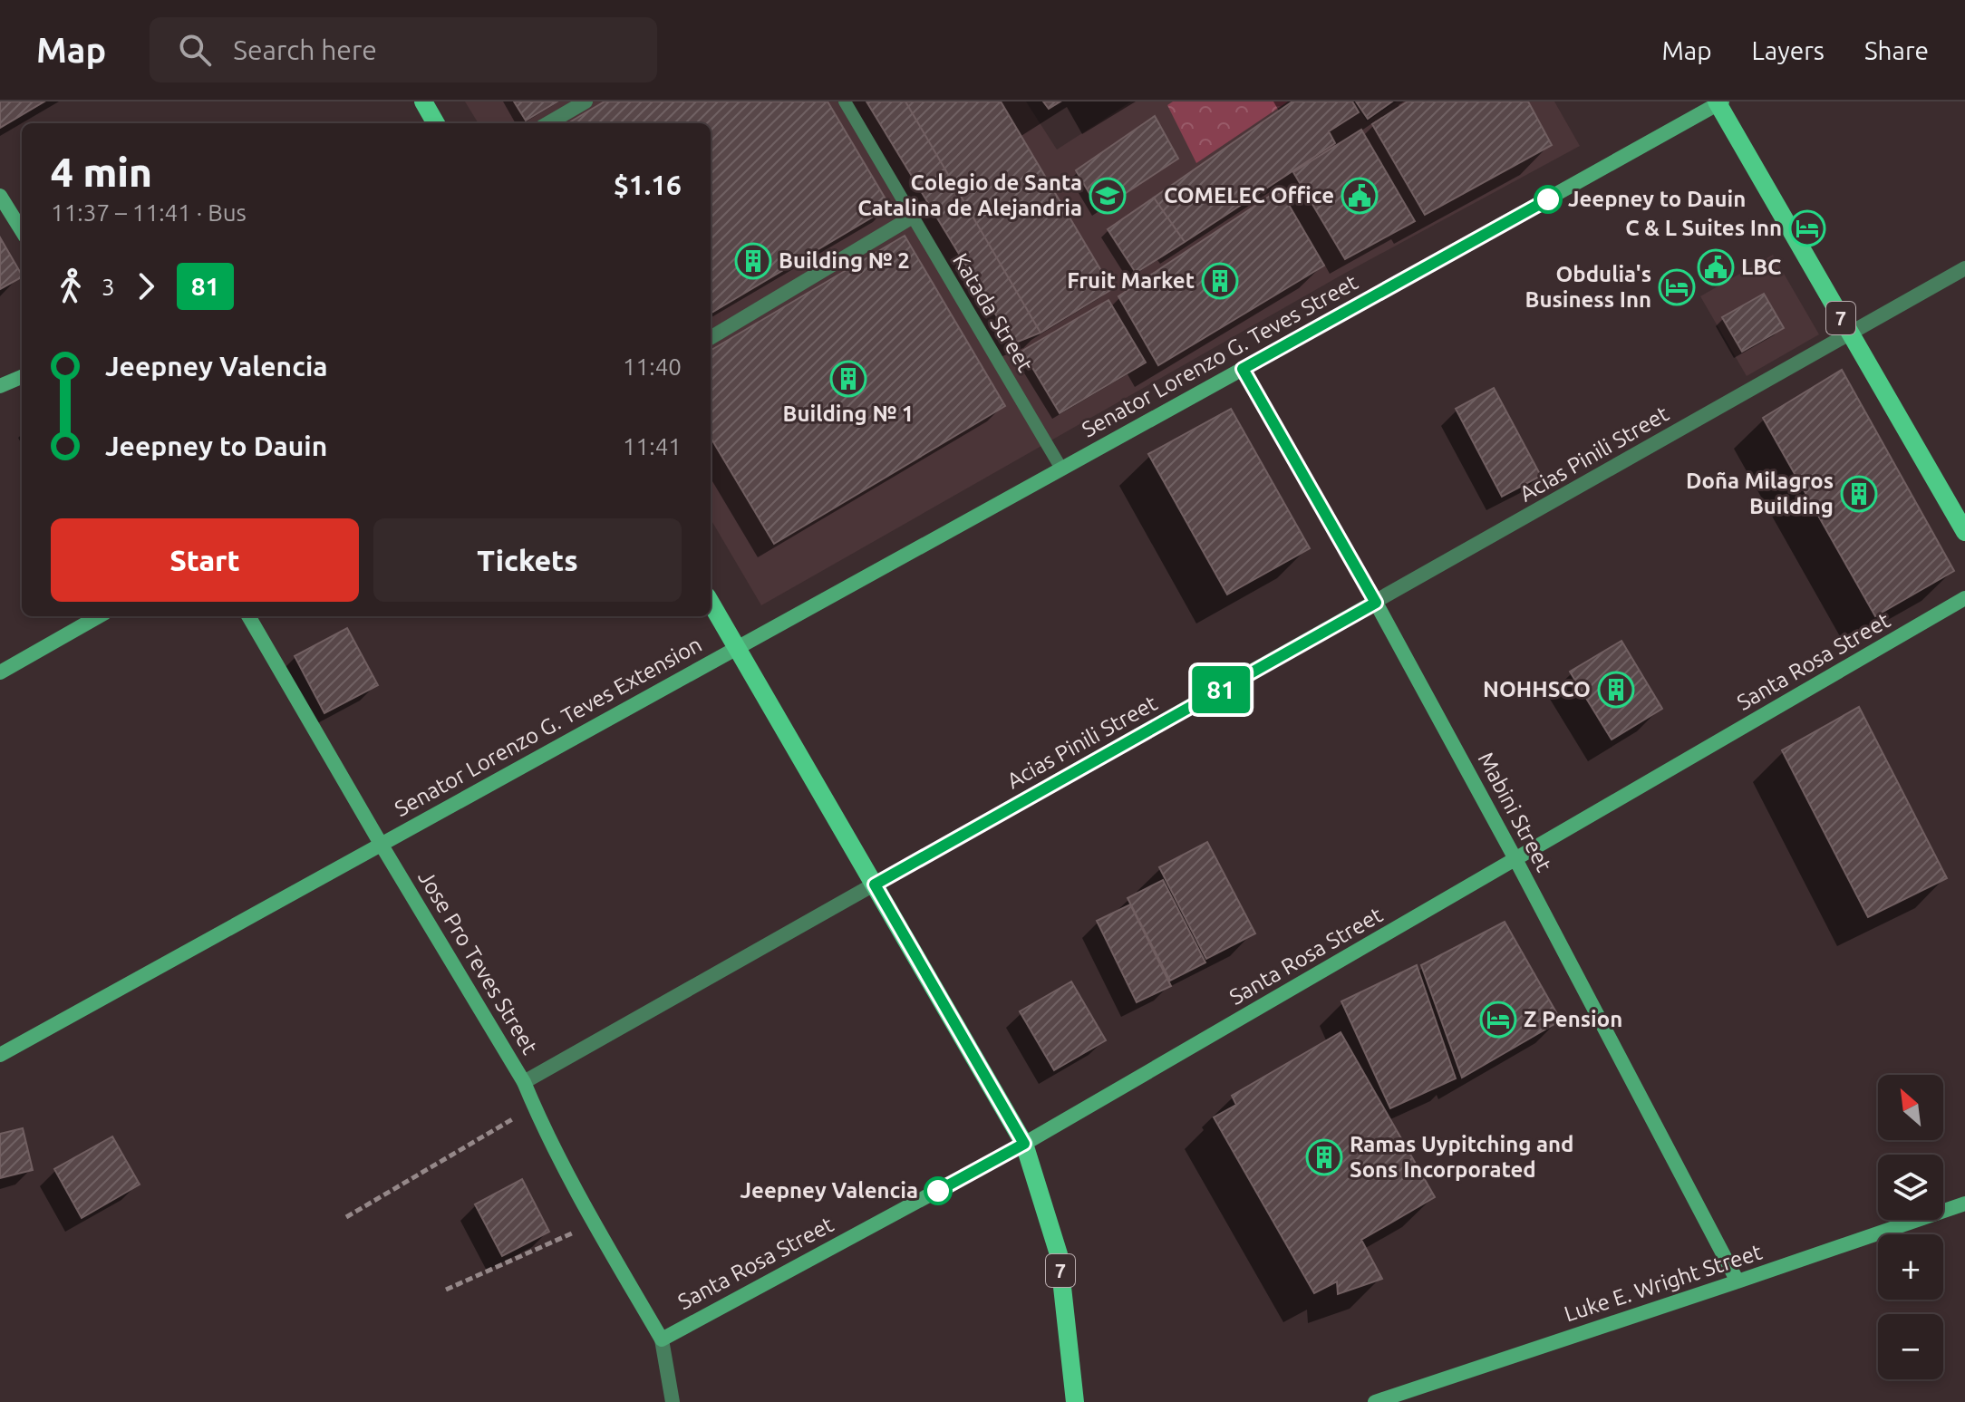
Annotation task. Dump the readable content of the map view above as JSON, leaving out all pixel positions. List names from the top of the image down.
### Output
{
  "streets": {
    "main road": ["7"],
    "street": [
      "Senator Lorenzo G. Teves Street",
      "Acias Pinili Street",
      "Santa Rosa Street",
      "Senator Lorenzo G. Teves Extension",
      "Mabini Street",
      "Jose Pro Teves Street",
      "Luke E. Wright Street"
    ],
    "lane": ["Katada Street"]
  },
  "crossings": [
    ["Katada Street", "Senator Lorenzo G. Teves Street"],
    ["7", "Senator Lorenzo G. Teves Street"],
    ["7", "Acias Pinili Street"],
    ["7", "Santa Rosa Street"],
    ["7", "Senator Lorenzo G. Teves Extension"],
    ["Senator Lorenzo G. Teves Street", "Senator Lorenzo G. Teves Extension"],
    ["Senator Lorenzo G. Teves Street", "Mabini Street"],
    ["Acias Pinili Street", "Mabini Street"],
    ["Acias Pinili Street", "Jose Pro Teves Street"],
    ["Santa Rosa Street", "Mabini Street"],
    ["Santa Rosa Street", "Jose Pro Teves Street"],
    ["Senator Lorenzo G. Teves Extension", "Jose Pro Teves Street"],
    ["Mabini Street", "Luke E. Wright Street"]
  ],
  "places": {
    "school or university": ["Colegio de Santa Catalina de Alejandria"],
    "public building": ["COMELEC Office", "LBC"],
    "other": ["Jeepney to Dauin", "Jeepney Valencia"],
    "hotel": ["C & L Suites Inn", "Obdulia's Business Inn", "Z Pension"],
    "building": [
      "Building № 2",
      "Fruit Market",
      "Building № 1",
      "Doña Milagros Building",
      "NOHHSCO",
      "Ramas Uypitching and Sons Incorporated"
    ]
  },
  "lines": ["bus line 81"],
  "north": "top left",
  "page": {
    "header": "Map",
    "search": "Search here",
    "nav": ["Map", "Layers", "Share"],
    "on_map": "81",
    "heading": ["4 min", "11:37 – 11:41 · Bus", "$1.16"],
    "legs": ["3", "81"],
    "list": [
      {
        "name": "Jeepney Valencia",
        "value": "11:40"
      },
      {
        "name": "Jeepney to Dauin",
        "value": "11:41"
      }
    ],
    "buttons": ["Start", "Tickets"],
    "map_buttons": ["+", "−"]
  }
}
